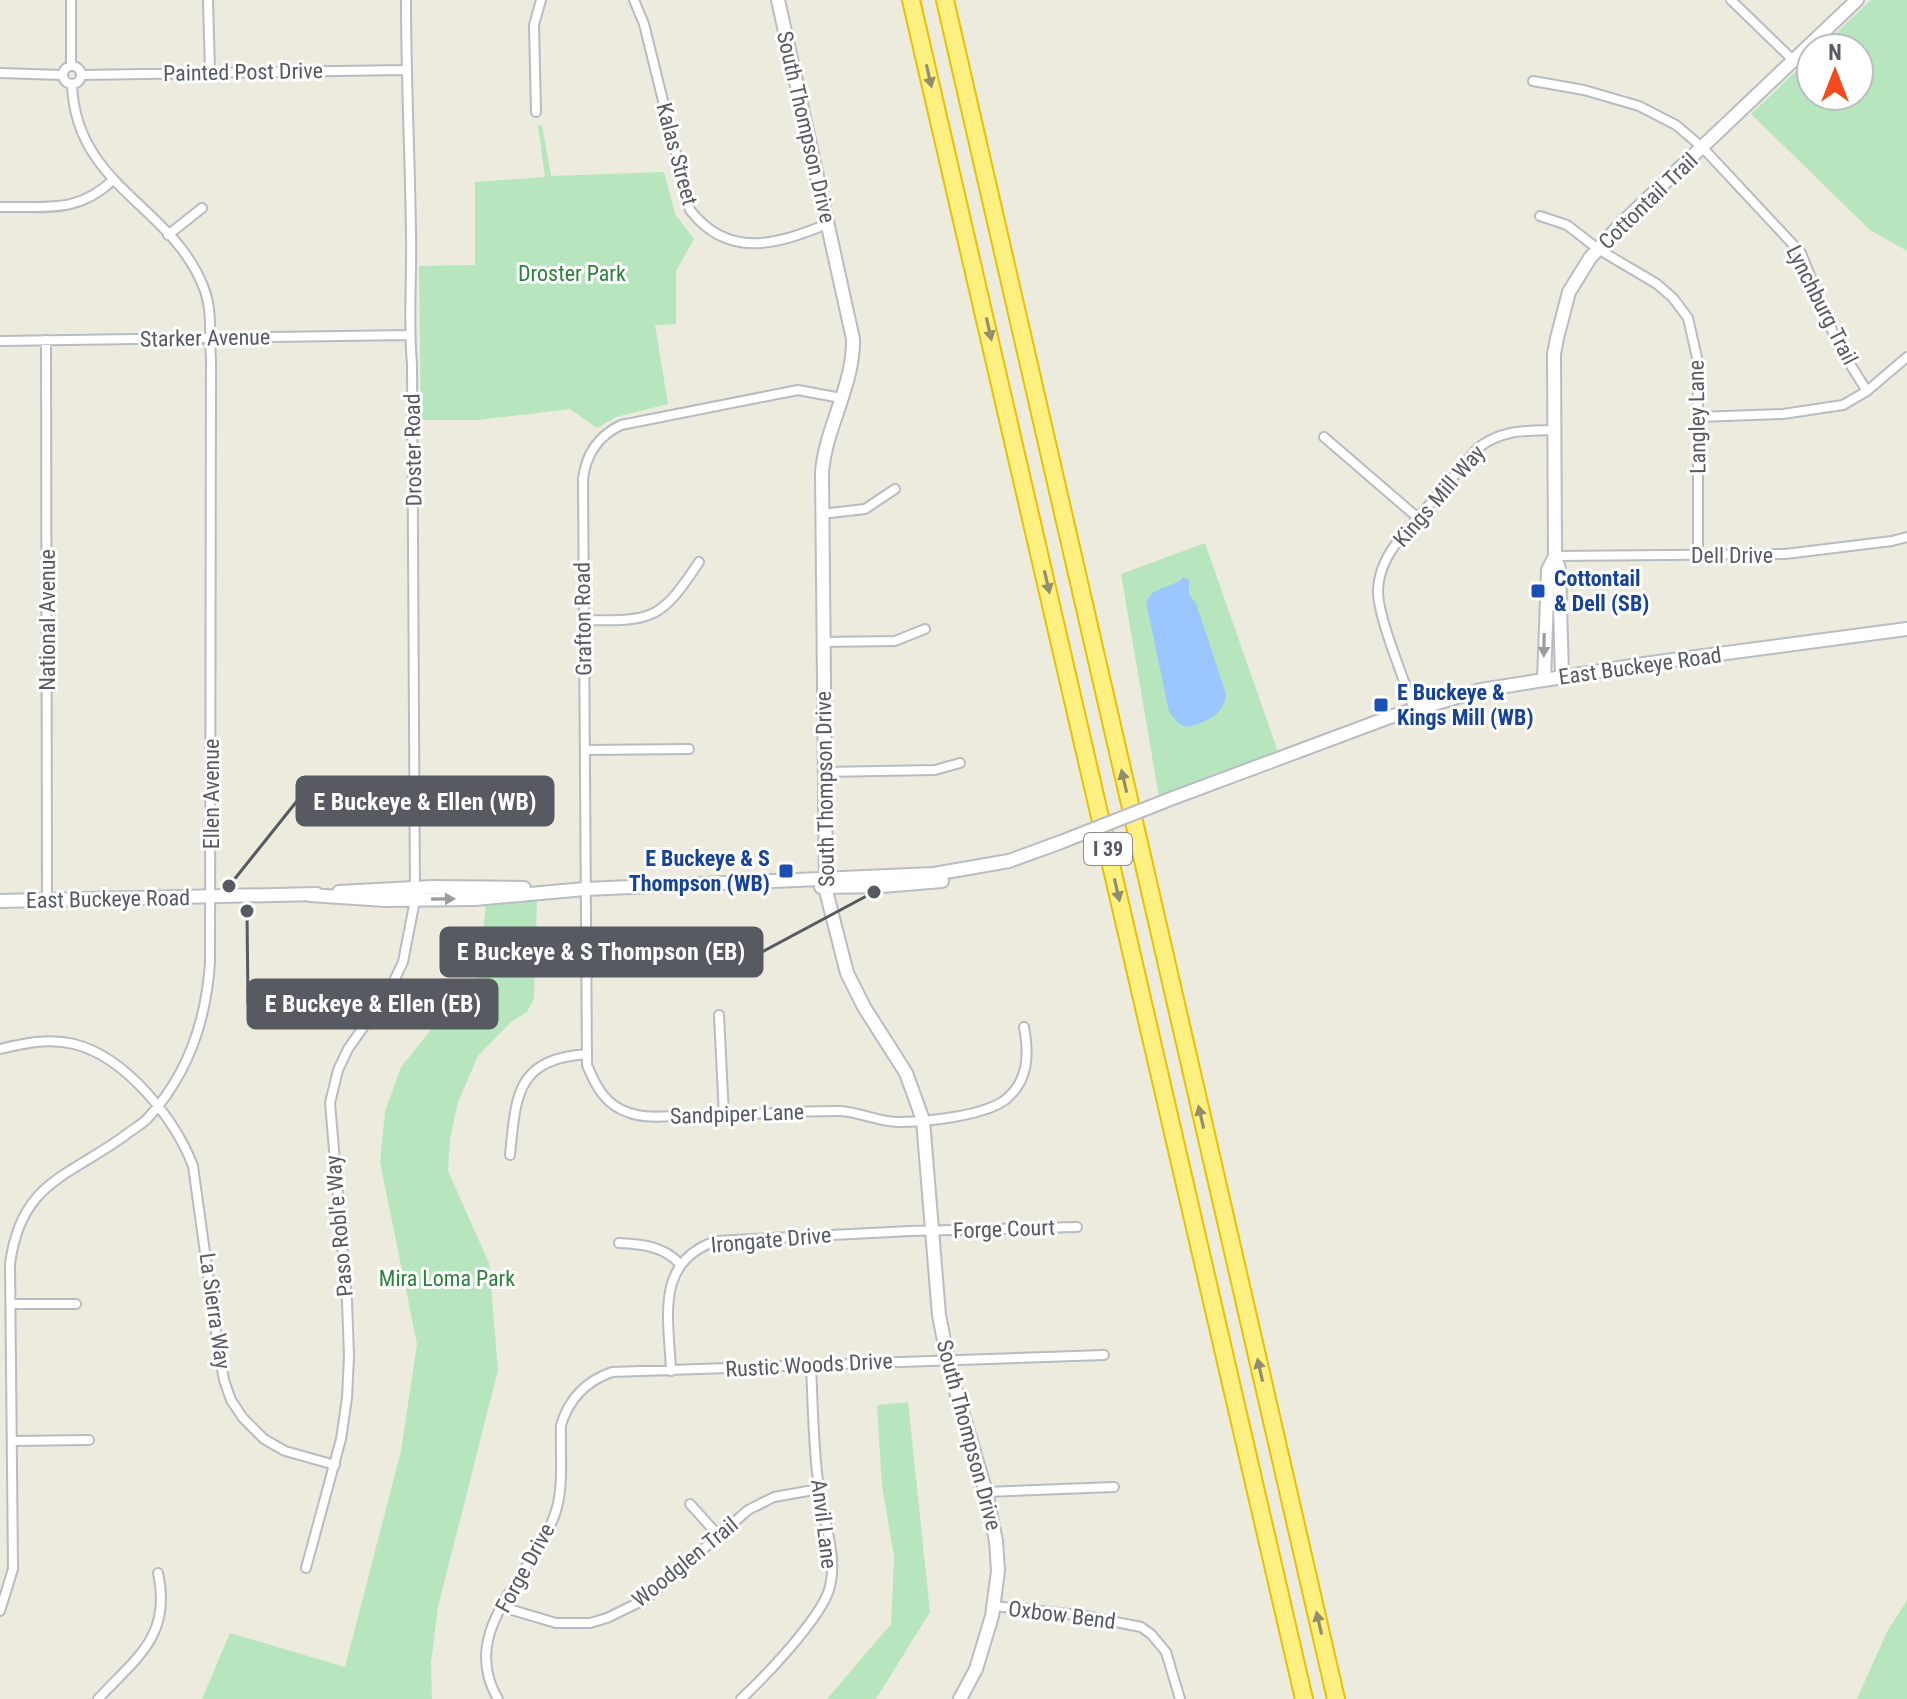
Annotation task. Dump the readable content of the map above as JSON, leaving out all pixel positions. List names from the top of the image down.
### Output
{
  "streets": {
    "highway": ["I 39"],
    "street": [
      "Painted Post Drive",
      "South Thompson Drive",
      "Kalas Street",
      "Cottontail Trail",
      "Lynchburg Trail",
      "Starker Avenue",
      "Langley Lane",
      "Droster Road",
      "Kings Mill Way",
      "Dell Drive",
      "Grafton Road",
      "National Avenue",
      "East Buckeye Road",
      "Ellen Avenue",
      "Sandpiper Lane",
      "Paso Robl'e Way",
      "Forge Court",
      "Irongate Drive",
      "La Sierra Way",
      "Rustic Woods Drive",
      "Anvil Lane",
      "Woodglen Trail",
      "Forge Drive",
      "Oxbow Bend"
    ]
  },
  "crossings": [
    ["Painted Post Drive", "Droster Road"],
    ["Painted Post Drive", "Ellen Avenue"],
    ["South Thompson Drive", "Kalas Street"],
    ["South Thompson Drive", "Grafton Road"],
    ["South Thompson Drive", "East Buckeye Road"],
    ["South Thompson Drive", "Sandpiper Lane"],
    ["South Thompson Drive", "Forge Court"],
    ["South Thompson Drive", "Irongate Drive"],
    ["South Thompson Drive", "Rustic Woods Drive"],
    ["South Thompson Drive", "Oxbow Bend"],
    ["Cottontail Trail", "Lynchburg Trail"],
    ["Cottontail Trail", "Langley Lane"],
    ["Cottontail Trail", "Kings Mill Way"],
    ["Cottontail Trail", "Dell Drive"],
    ["Cottontail Trail", "East Buckeye Road"],
    ["Starker Avenue", "Droster Road"],
    ["Starker Avenue", "National Avenue"],
    ["Starker Avenue", "Ellen Avenue"],
    ["Langley Lane", "Dell Drive"],
    ["Droster Road", "East Buckeye Road"],
    ["Droster Road", "Paso Robl'e Way"],
    ["Kings Mill Way", "East Buckeye Road"],
    ["Grafton Road", "East Buckeye Road"],
    ["Grafton Road", "Sandpiper Lane"],
    ["National Avenue", "East Buckeye Road"],
    ["East Buckeye Road", "Ellen Avenue"],
    ["East Buckeye Road", "Paso Robl'e Way"],
    ["Ellen Avenue", "La Sierra Way"],
    ["Paso Robl'e Way", "La Sierra Way"],
    ["Forge Court", "Irongate Drive"],
    ["Irongate Drive", "Rustic Woods Drive"],
    ["Irongate Drive", "Forge Drive"],
    ["Rustic Woods Drive", "Anvil Lane"],
    ["Rustic Woods Drive", "Forge Drive"],
    ["Anvil Lane", "Woodglen Trail"],
    ["Woodglen Trail", "Forge Drive"]
  ],
  "parks": ["Droster Park", "Mira Loma Park"],
  "places": {
    "transit": ["Cottontail & Dell (SB)", "E Buckeye & Kings Mill (WB)", "E Buckeye & S Thompson (WB)"],
    "other": ["E Buckeye & Ellen (WB)", "E Buckeye & S Thompson (EB)", "E Buckeye & Ellen (EB)"]
  },
  "north": "top"
}
